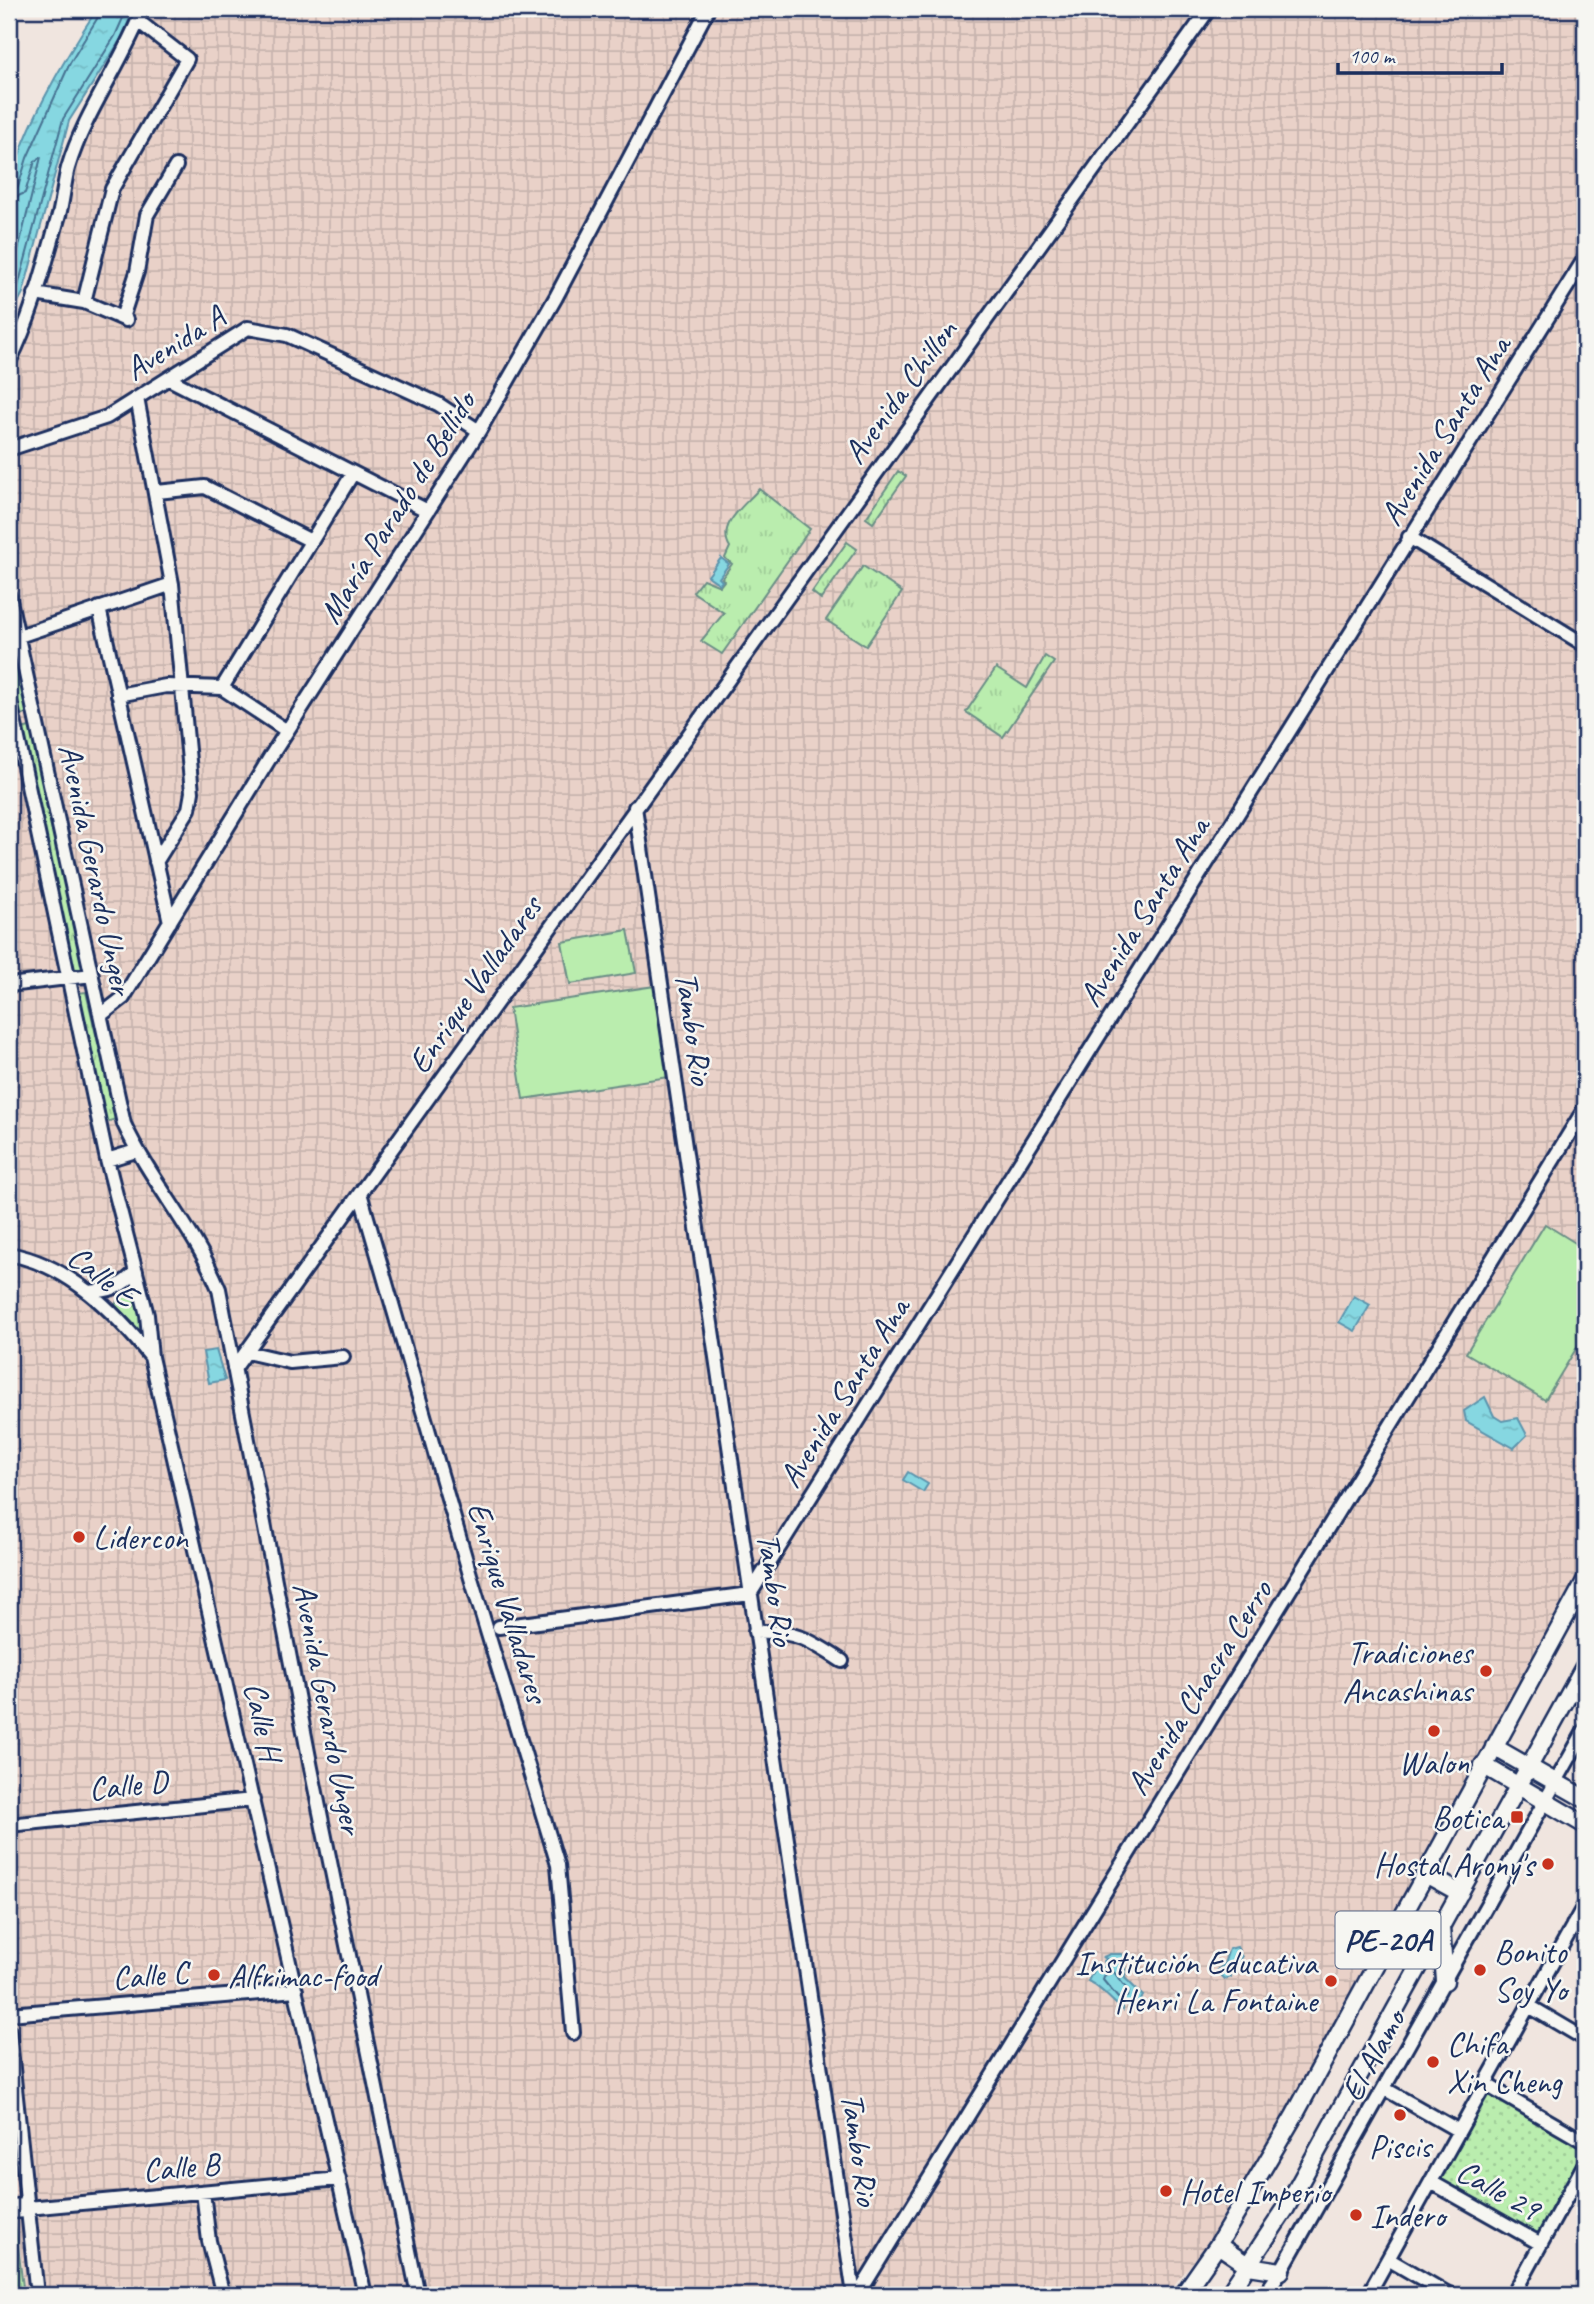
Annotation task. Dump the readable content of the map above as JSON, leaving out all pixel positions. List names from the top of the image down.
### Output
{
  "streets": {
    "main road": ["PE-20A"],
    "street": [
      "Avenida A",
      "Avenida Chillon",
      "Avenida Santa Ana",
      "María Parado de Bellido",
      "Avenida Gerardo Unger",
      "Enrique Valladares",
      "Tambo Rio",
      "Calle E",
      "Avenida Chacra Cerro",
      "Calle H",
      "Calle D",
      "Calle C",
      "El Alamo",
      "Calle B",
      "Calle 29"
    ]
  },
  "crossings": [
    ["Avenida A", "María Parado de Bellido"],
    ["Avenida Chillon", "Enrique Valladares"],
    ["Avenida Chillon", "Tambo Rio"],
    ["Avenida Santa Ana", "Tambo Rio"],
    ["María Parado de Bellido", "Avenida Gerardo Unger"],
    ["Avenida Gerardo Unger", "Enrique Valladares"],
    ["Avenida Gerardo Unger", "Calle H"],
    ["Enrique Valladares", "Tambo Rio"],
    ["Tambo Rio", "Avenida Chacra Cerro"],
    ["Calle E", "Calle H"],
    ["Calle H", "Calle D"],
    ["Calle H", "Calle C"],
    ["Calle H", "Calle B"]
  ],
  "places": {
    "other": [
      "Lidercon",
      "Tradiciones Ancashinas",
      "Walon",
      "Hostal Arony's",
      "Bonito Soy Yo",
      "Alfrimac-food",
      "Institución Educativa Henri La Fontaine",
      "Chifa Xin Cheng",
      "Piscis",
      "Hotel Imperio",
      "Indero"
    ],
    "transit": ["Botica"]
  },
  "scale_bar": "100 m"
}
